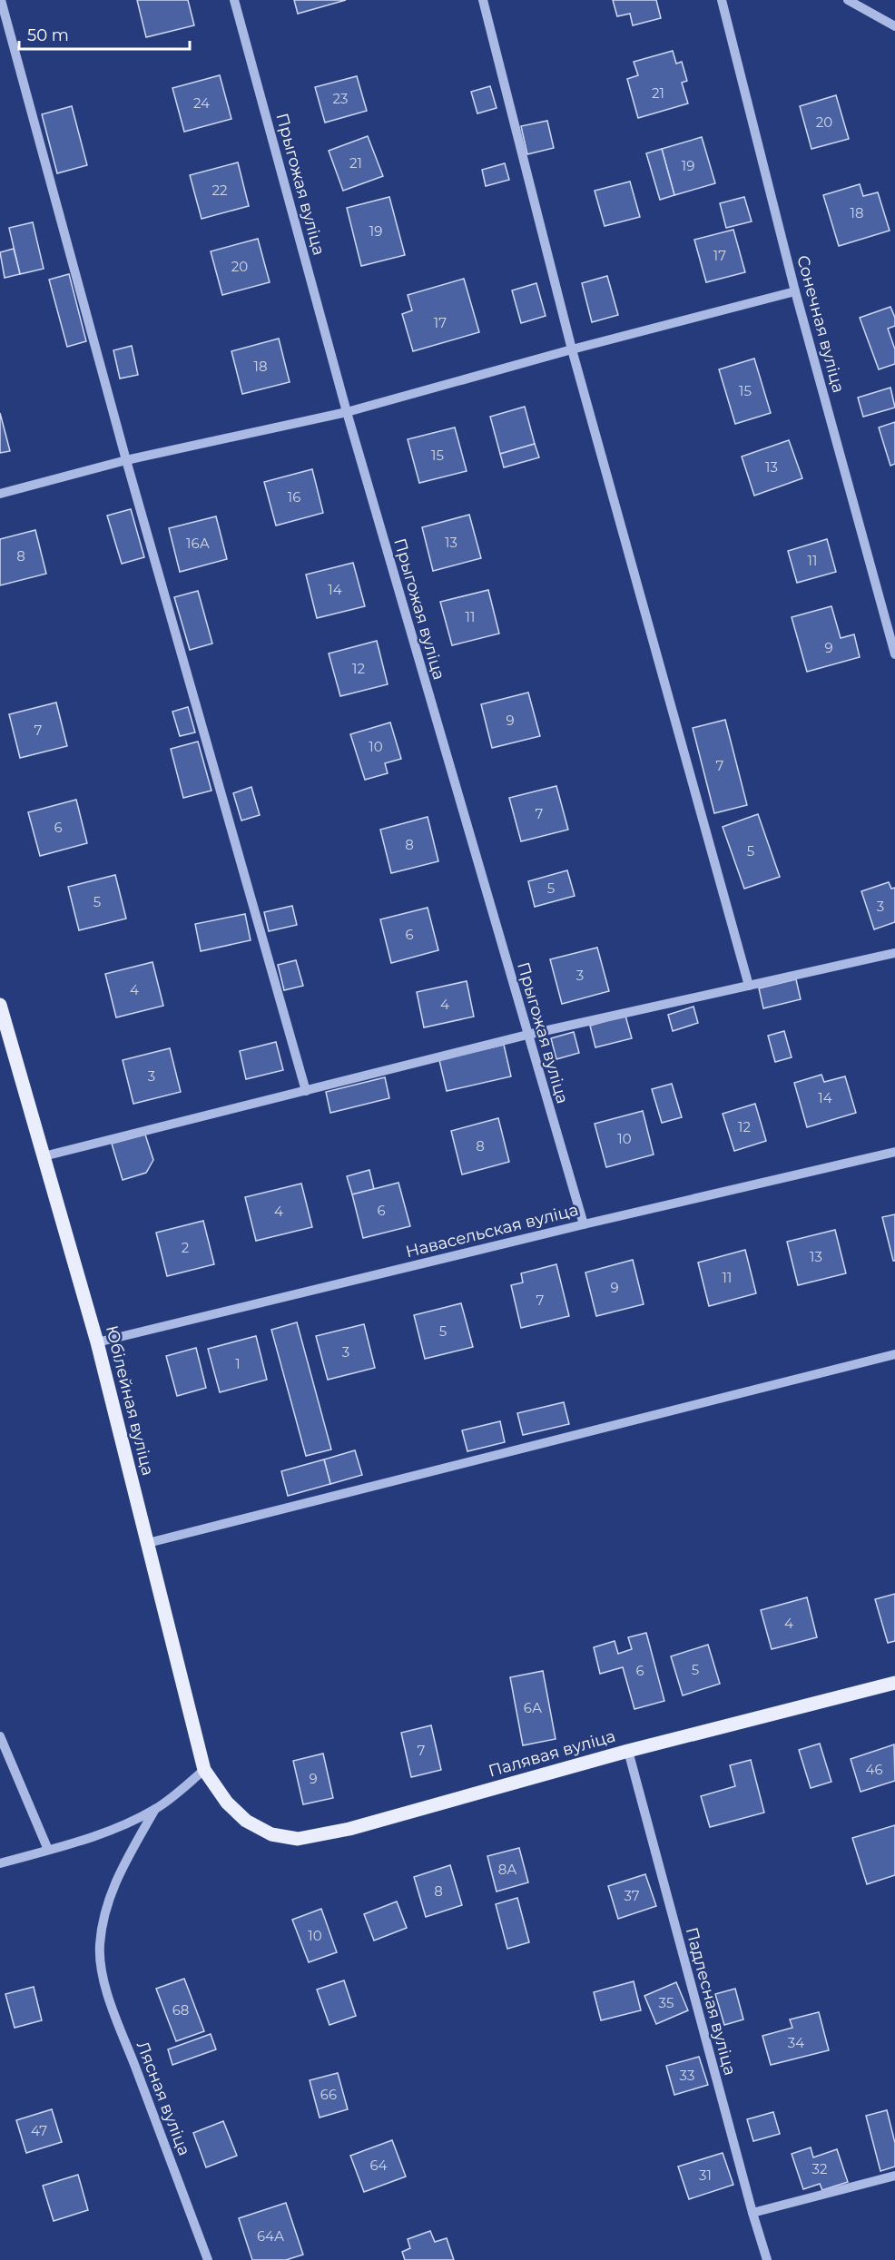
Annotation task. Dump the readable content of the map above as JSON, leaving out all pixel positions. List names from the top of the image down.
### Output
{
  "streets": {
    "main road": ["Юбілейная вуліца", "Палявая вуліца"],
    "street": [
      "Прыгожая вуліца",
      "Сонечная вуліца",
      "Навасельская вуліца",
      "Падлесная вуліца",
      "Лясная вуліца"
    ]
  },
  "crossings": [
    ["Прыгожая вуліца", "Навасельская вуліца"],
    ["Навасельская вуліца", "Юбілейная вуліца"],
    ["Юбілейная вуліца", "Палявая вуліца"],
    ["Палявая вуліца", "Падлесная вуліца"]
  ],
  "house_numbers": [
    "21",
    "23",
    "24",
    "20",
    "21",
    "19",
    "22",
    "18",
    "19",
    "17",
    "20",
    "17",
    "18",
    "15",
    "15",
    "13",
    "16",
    "13",
    "16А",
    "8",
    "11",
    "14",
    "11",
    "9",
    "12",
    "9",
    "7",
    "10",
    "7",
    "7",
    "6",
    "8",
    "5",
    "5",
    "5",
    "3",
    "6",
    "3",
    "4",
    "4",
    "3",
    "14",
    "12",
    "10",
    "8",
    "6",
    "4",
    "2",
    "13",
    "11",
    "9",
    "7",
    "5",
    "3",
    "1",
    "4",
    "5",
    "6",
    "6А",
    "7",
    "46",
    "9",
    "8А",
    "8",
    "37",
    "10",
    "35",
    "68",
    "34",
    "33",
    "66",
    "47",
    "64",
    "32",
    "31",
    "64А"
  ],
  "scale_bar": "50 m"
}
